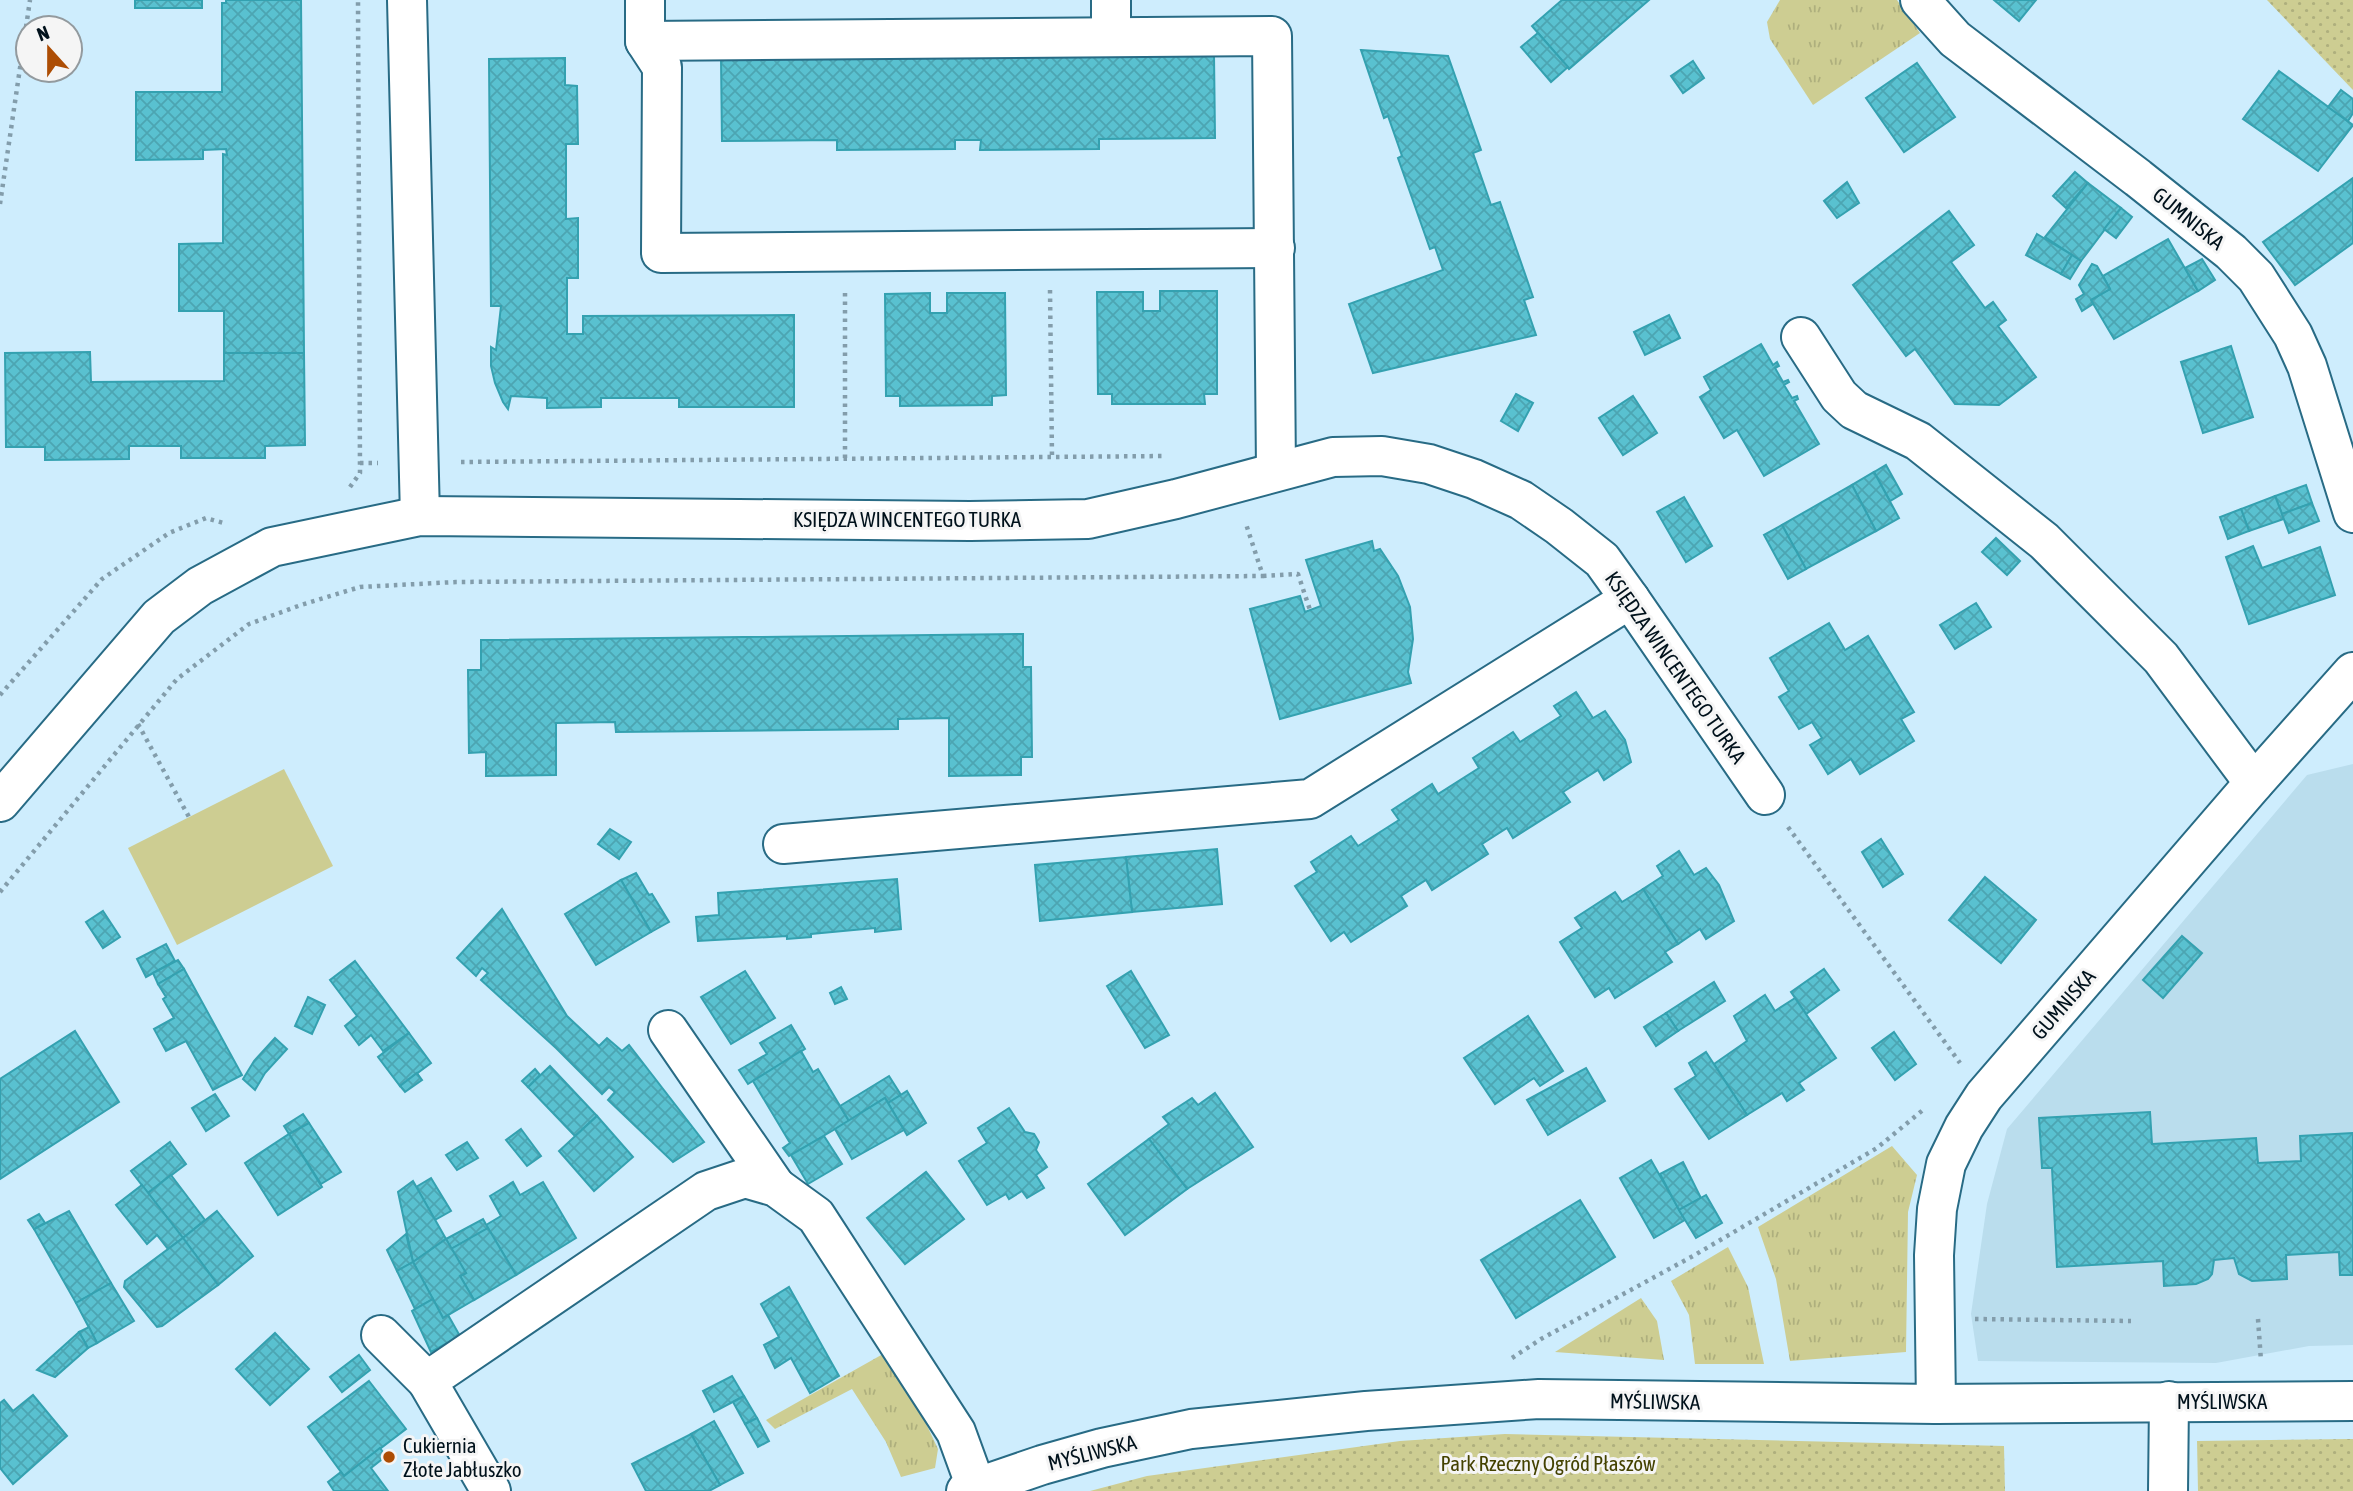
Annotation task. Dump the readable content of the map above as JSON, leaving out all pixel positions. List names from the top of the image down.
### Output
{
  "streets": {
    "street": ["GUMNISKA", "KSIĘDZA WINCENTEGO TURKA", "MYŚLIWSKA"]
  },
  "crossings": [
    ["GUMNISKA", "MYŚLIWSKA"]
  ],
  "parks": ["Park Rzeczny Ogród Płaszów"],
  "places": ["Cukiernia Złote Jabłuszko"],
  "north": "top"
}
